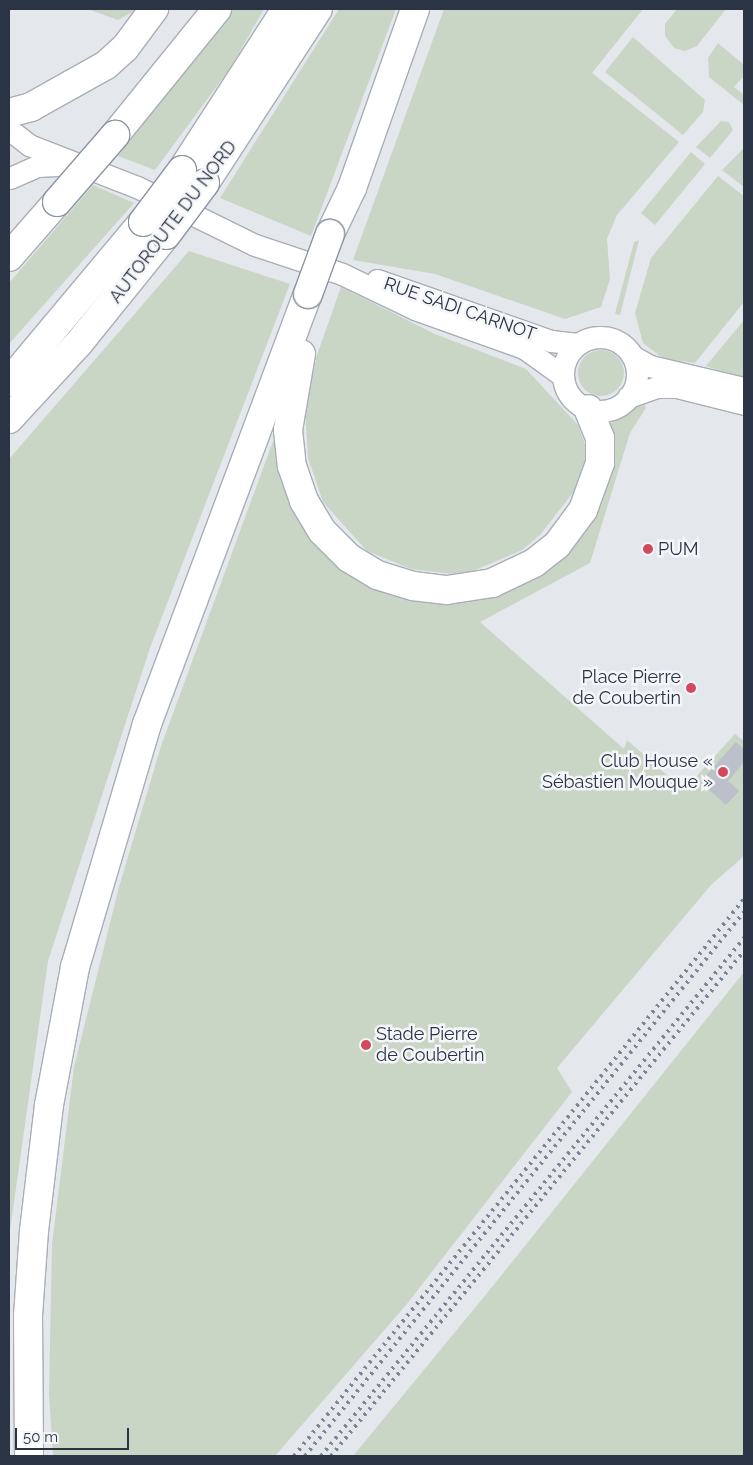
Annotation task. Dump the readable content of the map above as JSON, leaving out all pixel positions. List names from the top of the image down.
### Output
{
  "streets": {
    "highway": ["AUTOROUTE DU NORD"],
    "main road": ["RUE SADI CARNOT"]
  },
  "places": [
    "PUM",
    "Place Pierre de Coubertin",
    "Club House « Sébastien Mouque »",
    "Stade Pierre de Coubertin"
  ],
  "scale_bar": "50 m"
}
